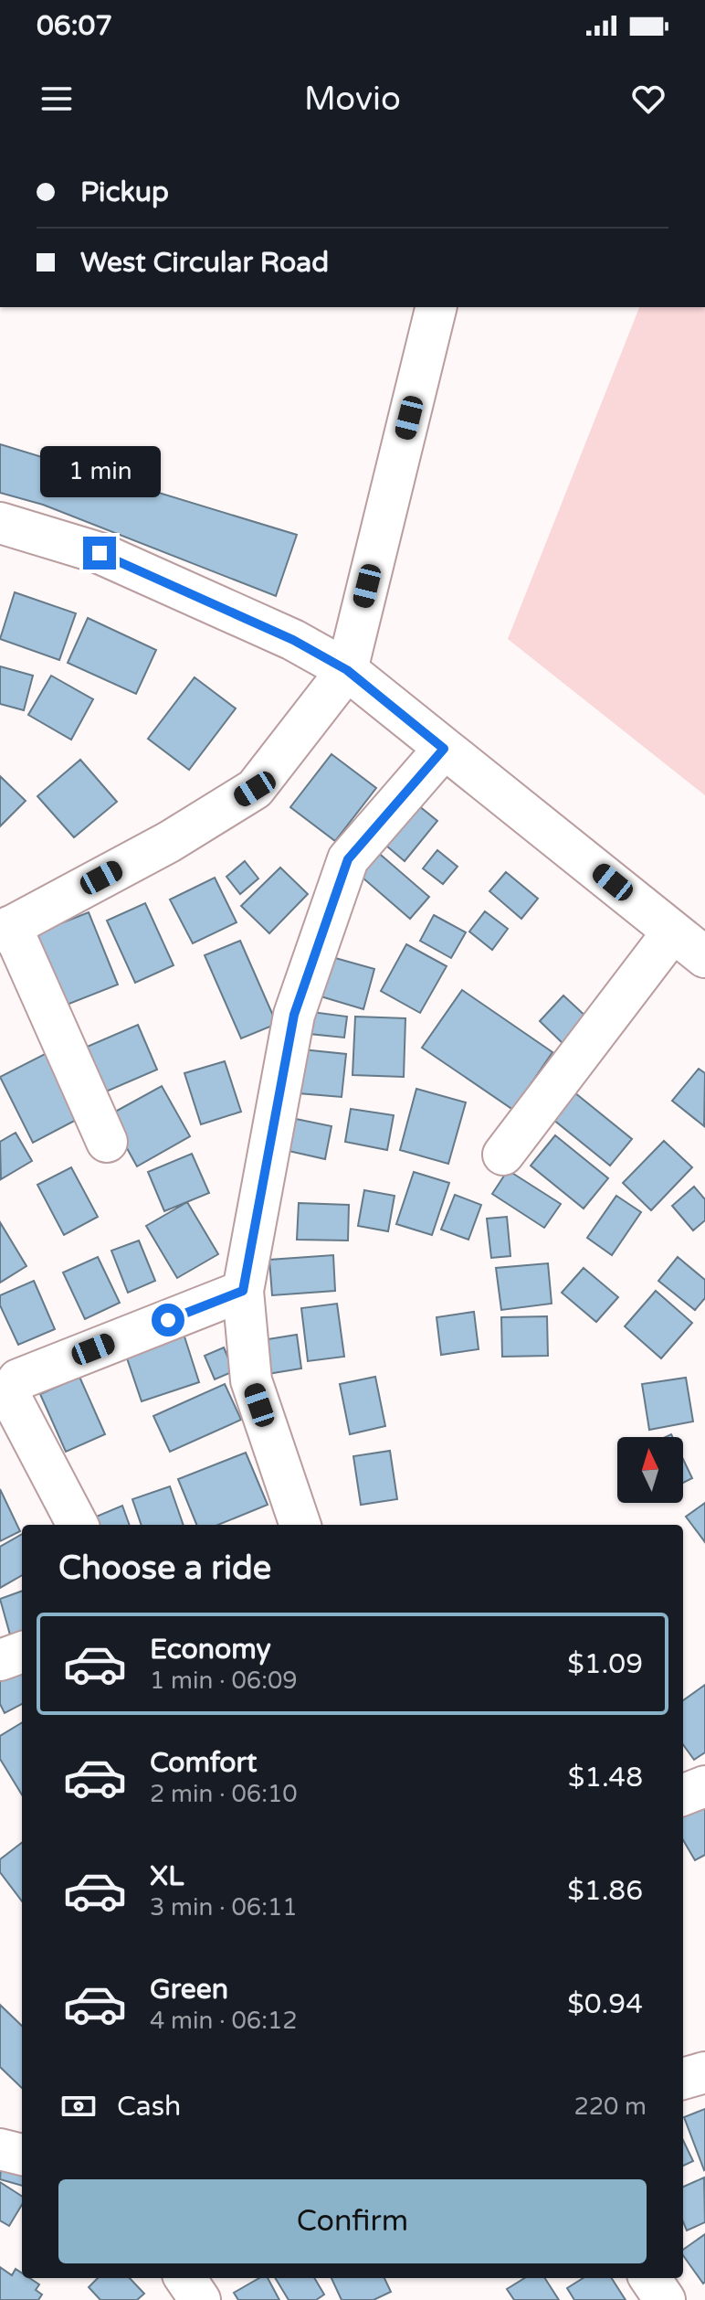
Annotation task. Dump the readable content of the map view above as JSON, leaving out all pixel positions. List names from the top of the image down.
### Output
{
  "north": "top",
  "page": {
    "status": "06:07",
    "header": "Movio",
    "banner": ["Pickup", "West Circular Road"],
    "bubble": "1 min",
    "heading": "Choose a ride",
    "list": [
      {
        "name": "Economy",
        "note": "1 min · 06:09",
        "value": "$1.09"
      },
      {
        "name": "Comfort",
        "note": "2 min · 06:10",
        "value": "$1.48"
      },
      {
        "name": "XL",
        "note": "3 min · 06:11",
        "value": "$1.86"
      },
      {
        "name": "Green",
        "note": "4 min · 06:12",
        "value": "$0.94"
      }
    ],
    "pay": ["Cash", "220 m"],
    "buttons": "Confirm"
  }
}
